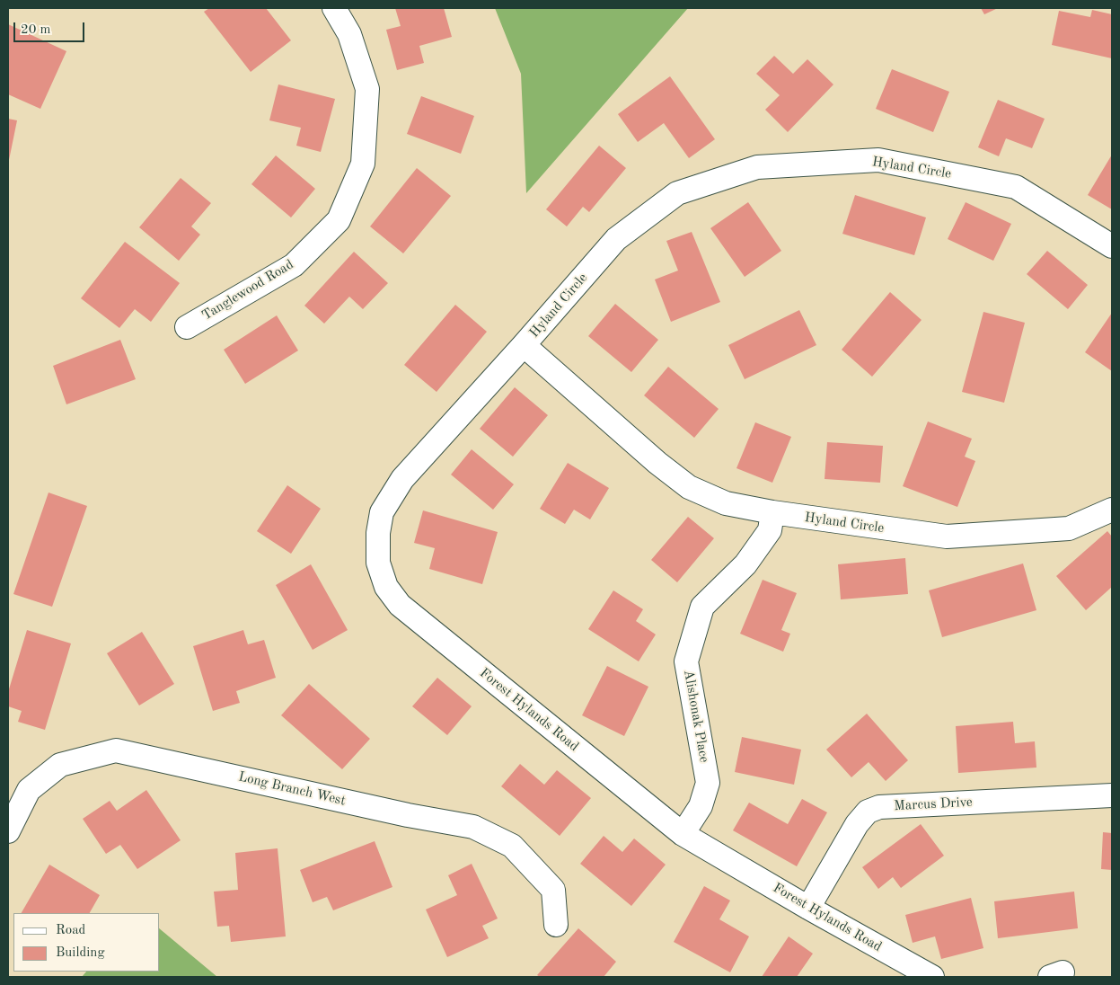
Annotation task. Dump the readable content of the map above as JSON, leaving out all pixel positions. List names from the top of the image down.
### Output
{
  "streets": {
    "street": [
      "Hyland Circle",
      "Tanglewood Road",
      "Forest Hylands Road",
      "Alishonak Place",
      "Long Branch West",
      "Marcus Drive"
    ]
  },
  "crossings": [
    ["Hyland Circle", "Forest Hylands Road"],
    ["Hyland Circle", "Alishonak Place"],
    ["Forest Hylands Road", "Alishonak Place"],
    ["Forest Hylands Road", "Marcus Drive"]
  ],
  "legend": ["Road", "Building"],
  "scale_bar": "20 m"
}
